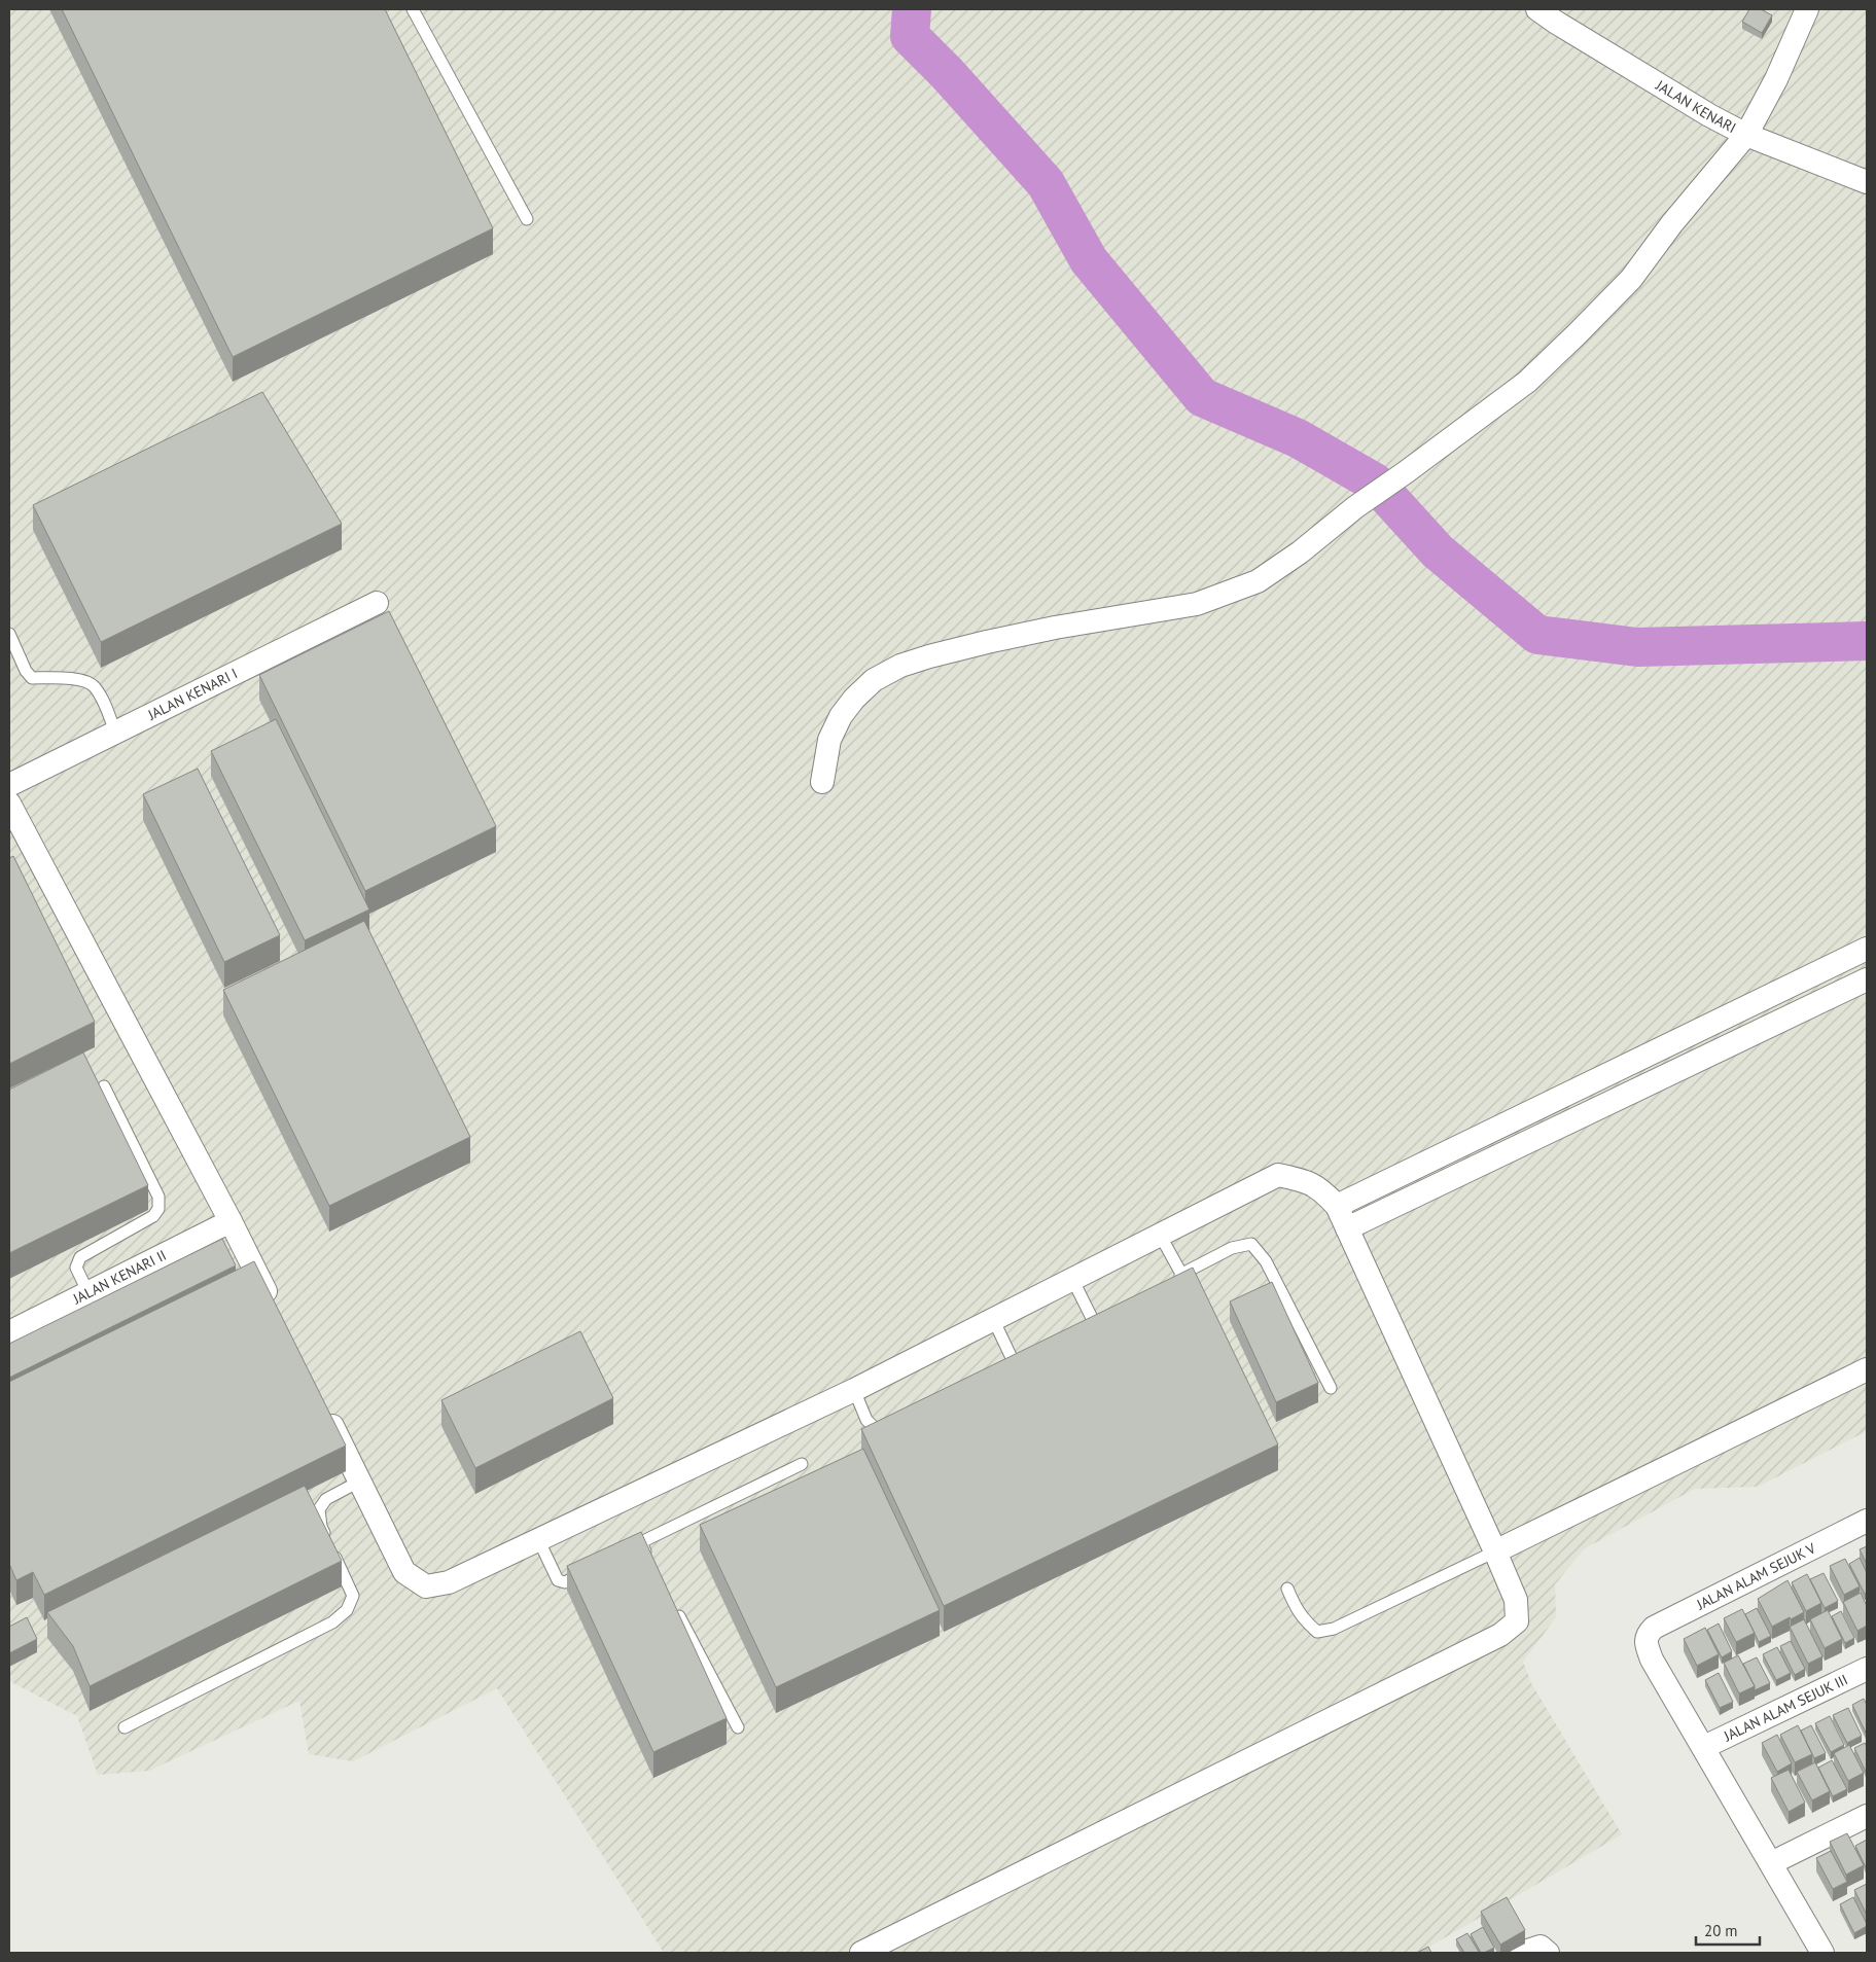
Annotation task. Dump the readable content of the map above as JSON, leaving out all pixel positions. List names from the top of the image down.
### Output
{
  "streets": {
    "street": [
      "JALAN KENARI",
      "JALAN KENARI I",
      "JALAN KENARI II",
      "JALAN ALAM SEJUK V",
      "JALAN ALAM SEJUK III"
    ]
  },
  "crossings": [
    ["JALAN ALAM SEJUK V", "JALAN ALAM SEJUK III"]
  ],
  "scale_bar": "20 m"
}
